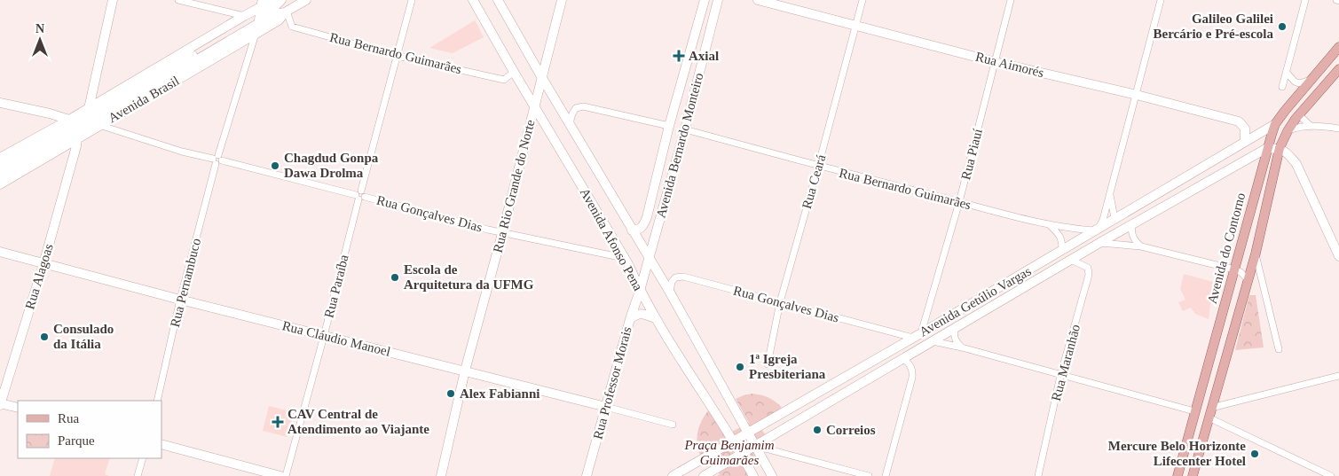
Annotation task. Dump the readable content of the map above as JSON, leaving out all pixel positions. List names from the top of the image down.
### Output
{
  "streets": {
    "main road": [
      "Rua Aimorés",
      "Avenida Brasil",
      "Avenida Bernardo Monteiro",
      "Rua Rio Grande do Norte",
      "Avenida Afonso Pena",
      "Avenida do Contorno",
      "Rua Alagoas",
      "Avenida Getúlio Vargas",
      "Rua Cláudio Manoel",
      "Rua Professor Morais"
    ],
    "street": [
      "Rua Bernardo Guimarães",
      "Rua Piauí",
      "Rua Ceará",
      "Rua Gonçalves Dias",
      "Rua Pernambuco",
      "Rua Paraíba",
      "Rua Maranhão"
    ]
  },
  "crossings": [
    ["Rua Bernardo Guimarães", "Avenida Brasil"],
    ["Rua Bernardo Guimarães", "Avenida Bernardo Monteiro"],
    ["Rua Bernardo Guimarães", "Rua Piauí"],
    ["Rua Bernardo Guimarães", "Rua Ceará"],
    ["Rua Bernardo Guimarães", "Avenida Afonso Pena"],
    ["Rua Bernardo Guimarães", "Rua Paraíba"],
    ["Rua Bernardo Guimarães", "Avenida Getúlio Vargas"],
    ["Rua Aimorés", "Rua Piauí"],
    ["Rua Aimorés", "Rua Ceará"],
    ["Rua Aimorés", "Avenida Getúlio Vargas"],
    ["Avenida Brasil", "Rua Gonçalves Dias"],
    ["Avenida Brasil", "Rua Alagoas"],
    ["Avenida Brasil", "Rua Pernambuco"],
    ["Avenida Bernardo Monteiro", "Avenida Afonso Pena"],
    ["Avenida Bernardo Monteiro", "Rua Professor Morais"],
    ["Rua Piauí", "Rua Gonçalves Dias"],
    ["Rua Piauí", "Avenida Getúlio Vargas"],
    ["Rua Ceará", "Rua Gonçalves Dias"],
    ["Rua Rio Grande do Norte", "Rua Gonçalves Dias"],
    ["Rua Rio Grande do Norte", "Avenida Afonso Pena"],
    ["Rua Rio Grande do Norte", "Rua Cláudio Manoel"],
    ["Rua Gonçalves Dias", "Avenida Afonso Pena"],
    ["Rua Gonçalves Dias", "Rua Pernambuco"],
    ["Rua Gonçalves Dias", "Rua Paraíba"],
    ["Rua Gonçalves Dias", "Avenida Getúlio Vargas"],
    ["Avenida Afonso Pena", "Avenida Getúlio Vargas"],
    ["Avenida Afonso Pena", "Rua Professor Morais"],
    ["Avenida do Contorno", "Avenida Getúlio Vargas"],
    ["Rua Alagoas", "Rua Cláudio Manoel"],
    ["Rua Pernambuco", "Rua Cláudio Manoel"],
    ["Rua Paraíba", "Rua Cláudio Manoel"],
    ["Avenida Getúlio Vargas", "Rua Maranhão"],
    ["Rua Cláudio Manoel", "Rua Professor Morais"]
  ],
  "parks": ["Praça Benjamim Guimarães"],
  "places": {
    "other": [
      "Galileo Galilei Bercário e Pré-escola",
      "Chagdud Gonpa Dawa Drolma",
      "Escola de Arquitetura da UFMG",
      "Consulado da Itália",
      "1ª Igreja Presbiteriana",
      "Alex Fabianni",
      "Correios",
      "Mercure Belo Horizonte Lifecenter Hotel"
    ],
    "health": ["Axial", "CAV Central de Atendimento ao Viajante"]
  },
  "legend": ["Rua", "Parque"],
  "north": "top"
}
